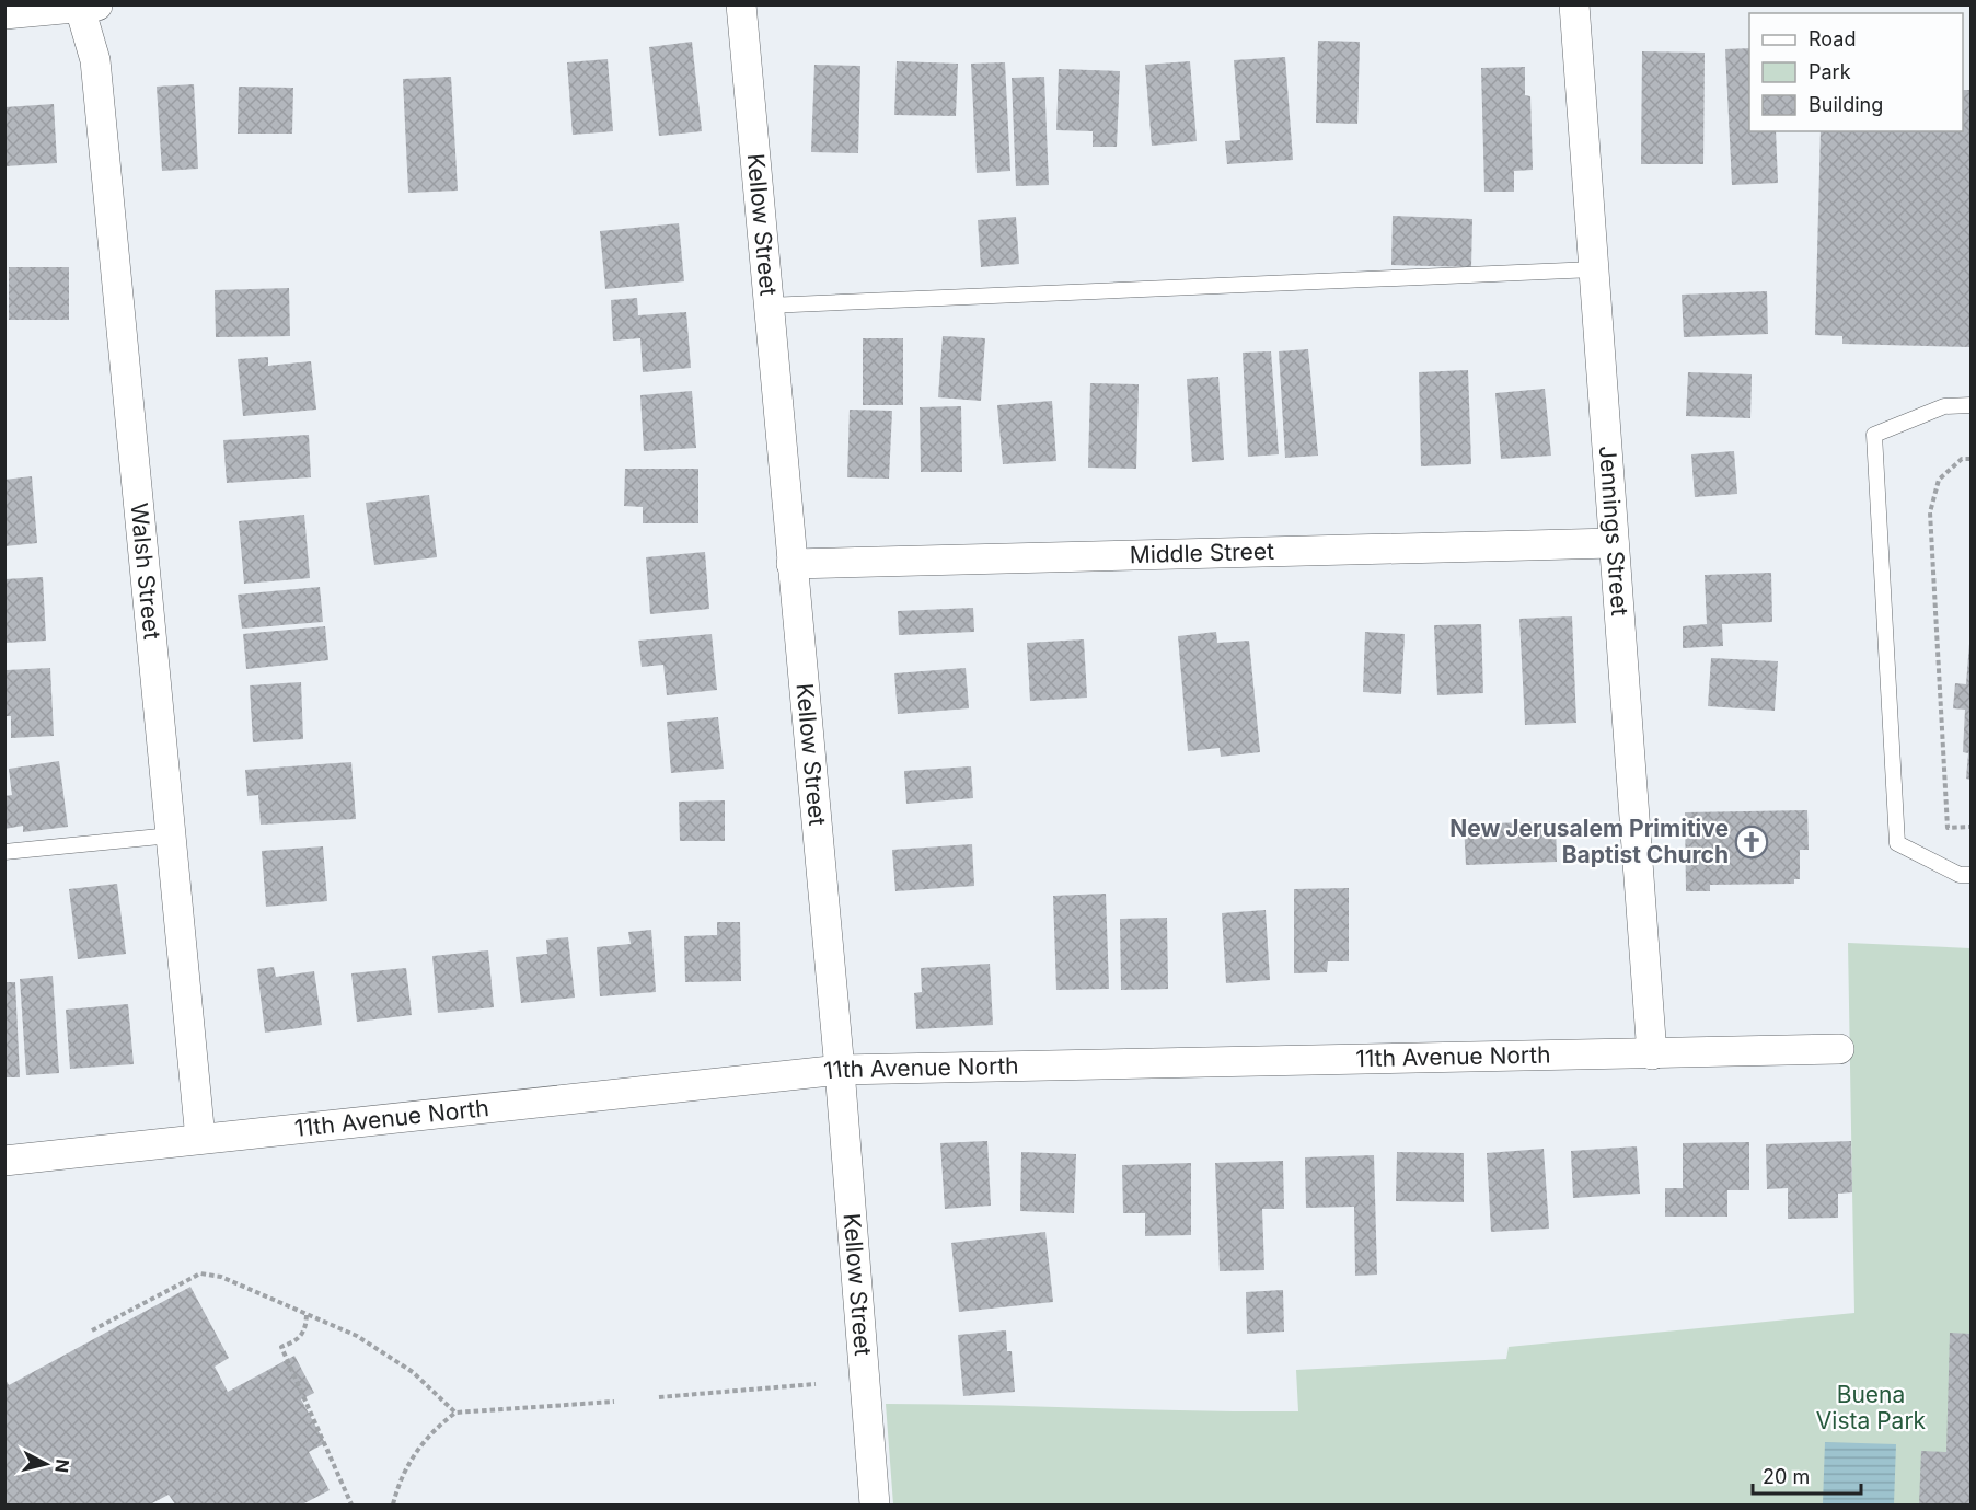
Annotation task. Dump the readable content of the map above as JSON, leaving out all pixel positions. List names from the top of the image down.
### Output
{
  "streets": {
    "street": [
      "Kellow Street",
      "Jennings Street",
      "Middle Street",
      "Walsh Street",
      "11th Avenue North"
    ]
  },
  "crossings": [
    ["Kellow Street", "Middle Street"],
    ["Kellow Street", "11th Avenue North"],
    ["Jennings Street", "Middle Street"],
    ["Jennings Street", "11th Avenue North"],
    ["Walsh Street", "11th Avenue North"]
  ],
  "parks": ["Buena Vista Park"],
  "places": {
    "church": ["New Jerusalem Primitive Baptist Church"]
  },
  "legend": ["Road", "Park", "Building"],
  "scale_bar": "20 m",
  "north": "right"
}
